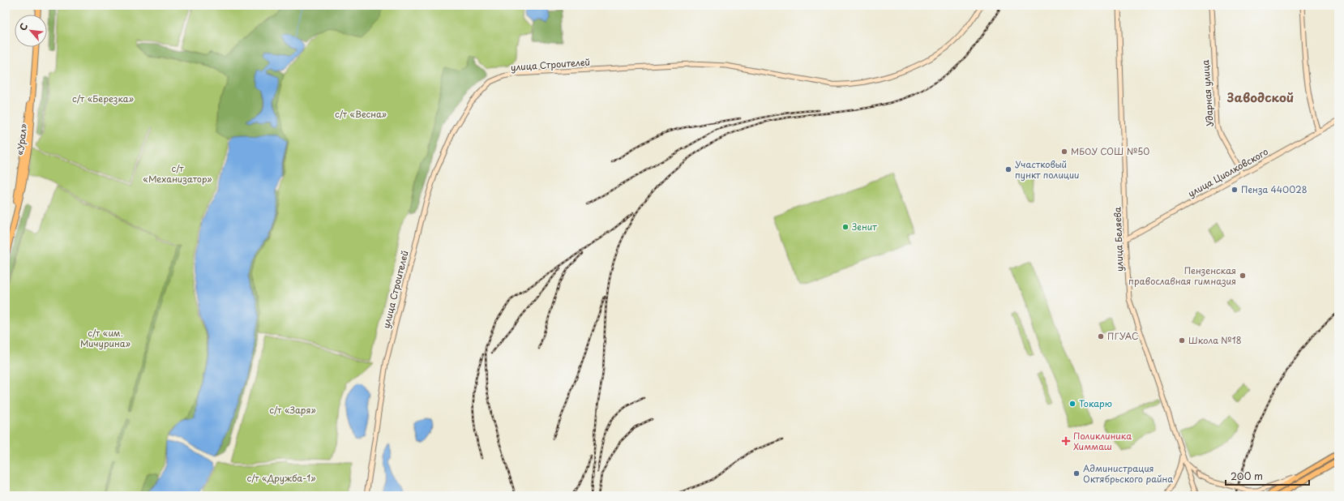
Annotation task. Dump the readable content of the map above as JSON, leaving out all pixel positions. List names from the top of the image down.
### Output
{
  "streets": {
    "highway": ["«Урал»"],
    "main road": [
      "улица Строителей",
      "Ударная улица",
      "улица Циолковского",
      "улица Беляева"
    ]
  },
  "crossings": [
    ["Ударная улица", "улица Циолковского"],
    ["улица Циолковского", "улица Беляева"]
  ],
  "districts": ["Заводской"],
  "parks": [
    "с/т «Березка»",
    "с/т «Весна»",
    "с/т «Механизатор»",
    "с/т «им. Мичурина»",
    "с/т «Заря»",
    "с/т «Дружба-1»"
  ],
  "places": {
    "other": [
      "МБОУ СОШ №50",
      "Участковый пункт полиции",
      "Пенза 440028",
      "Зенит",
      "Пензенская православная гимназия",
      "ПГУАС",
      "Школа №18",
      "Токарю",
      "Администрация Октябрьского райна"
    ],
    "health": ["Поликлиника Химмаш"]
  },
  "scale_bar": "200 m",
  "north": "top left"
}
